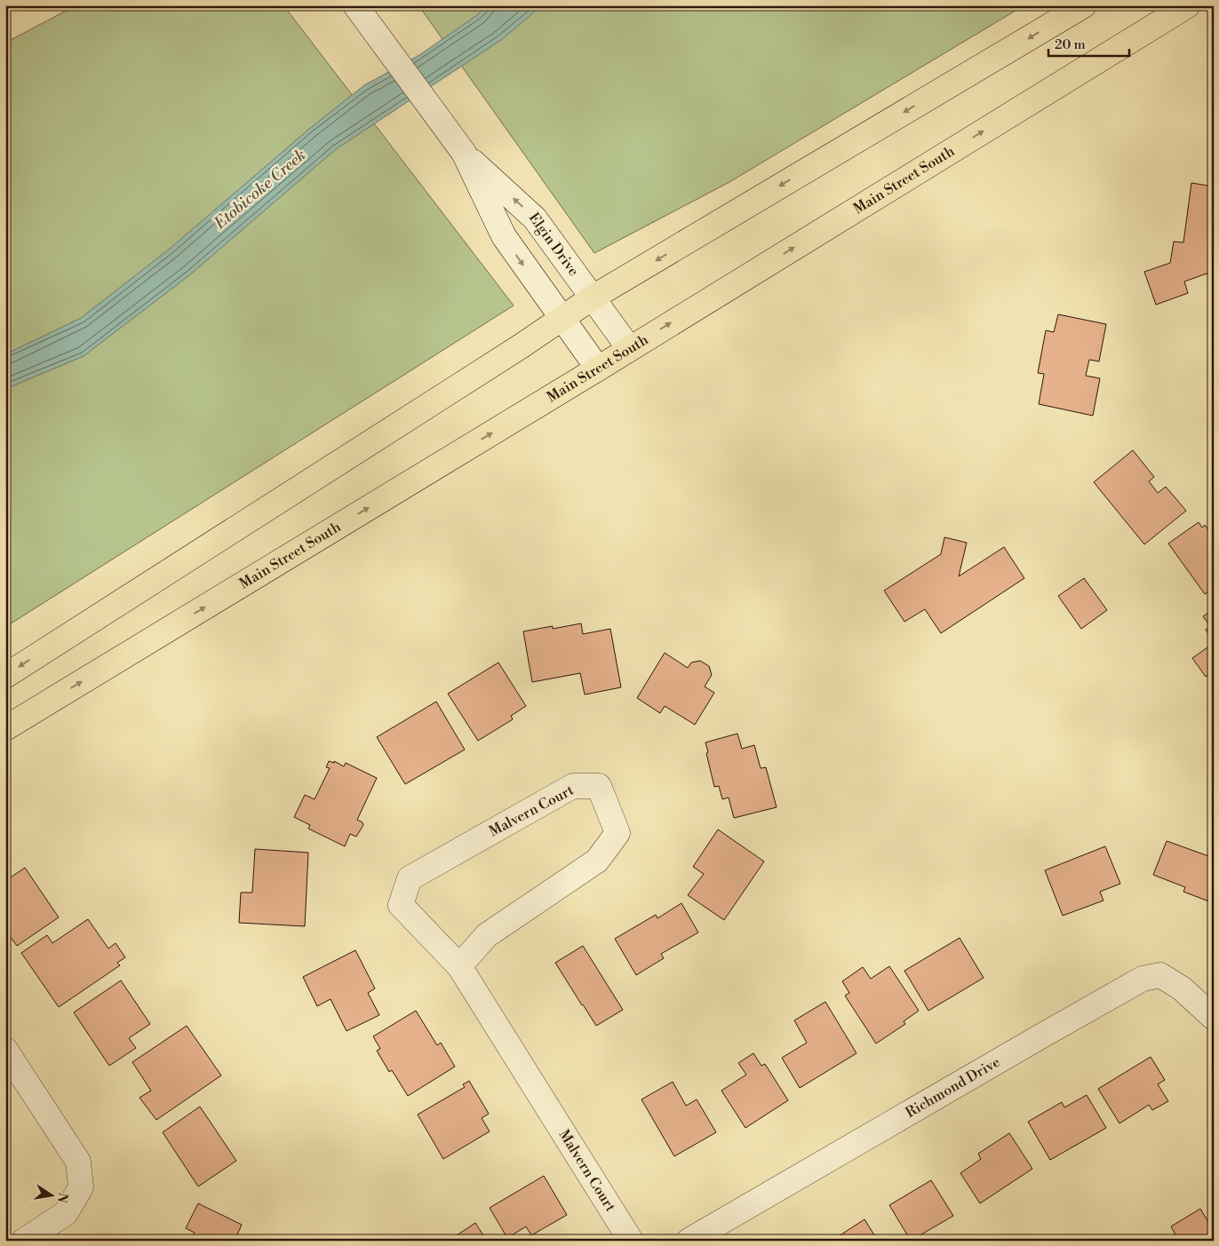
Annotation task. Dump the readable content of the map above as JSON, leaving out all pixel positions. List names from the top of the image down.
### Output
{
  "streets": {
    "main road": ["Main Street South"],
    "street": ["Elgin Drive", "Malvern Court", "Richmond Drive"]
  },
  "crossings": [
    ["Main Street South", "Elgin Drive"]
  ],
  "water": ["Etobicoke Creek"],
  "scale_bar": "20 m",
  "north": "right"
}
